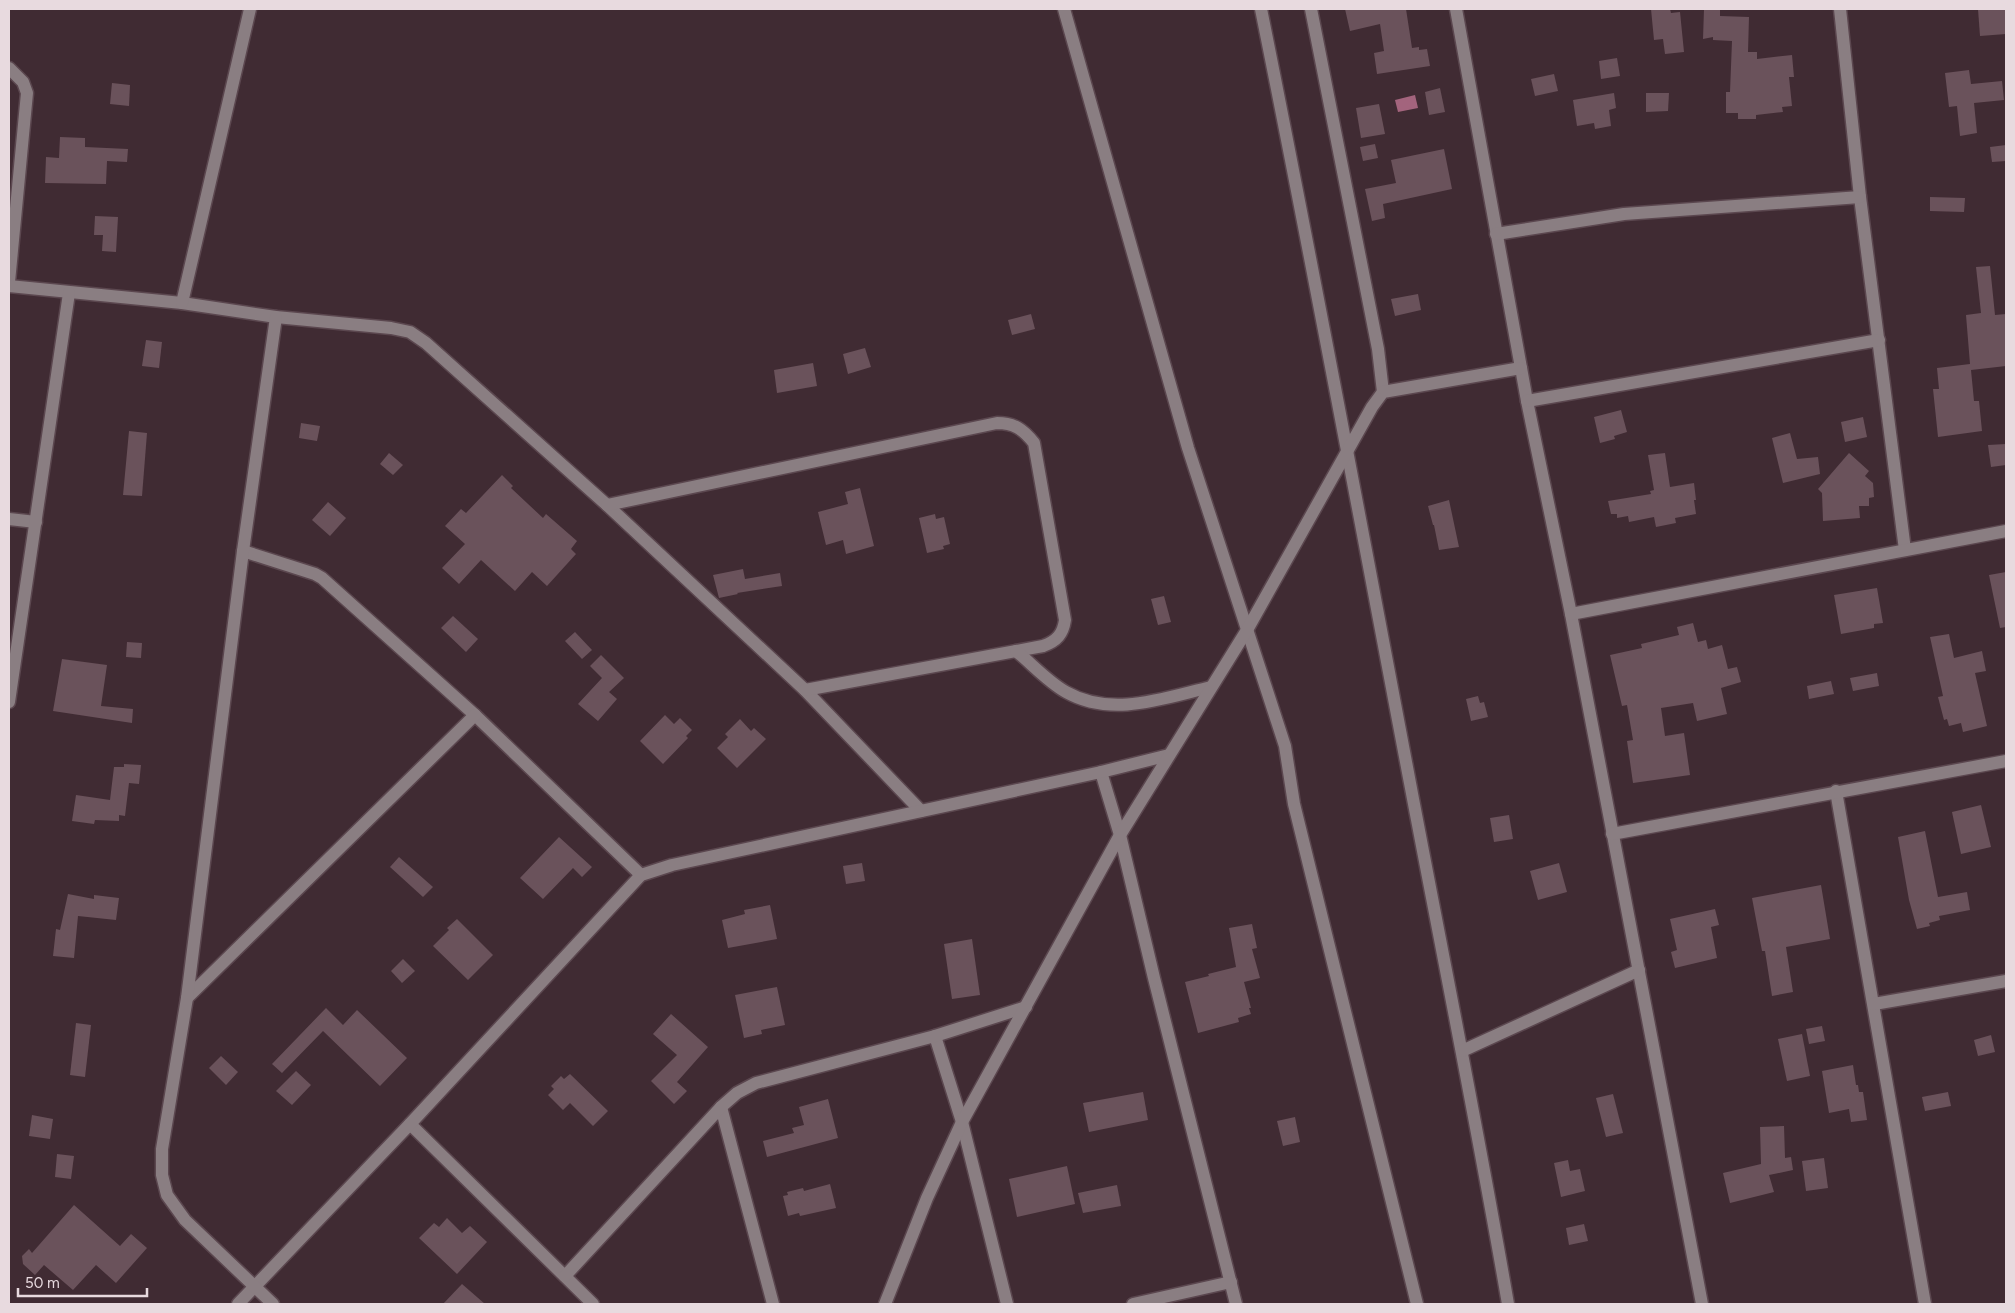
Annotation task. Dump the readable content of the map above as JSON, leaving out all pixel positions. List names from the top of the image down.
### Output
{
  "scale_bar": "50 m"
}
